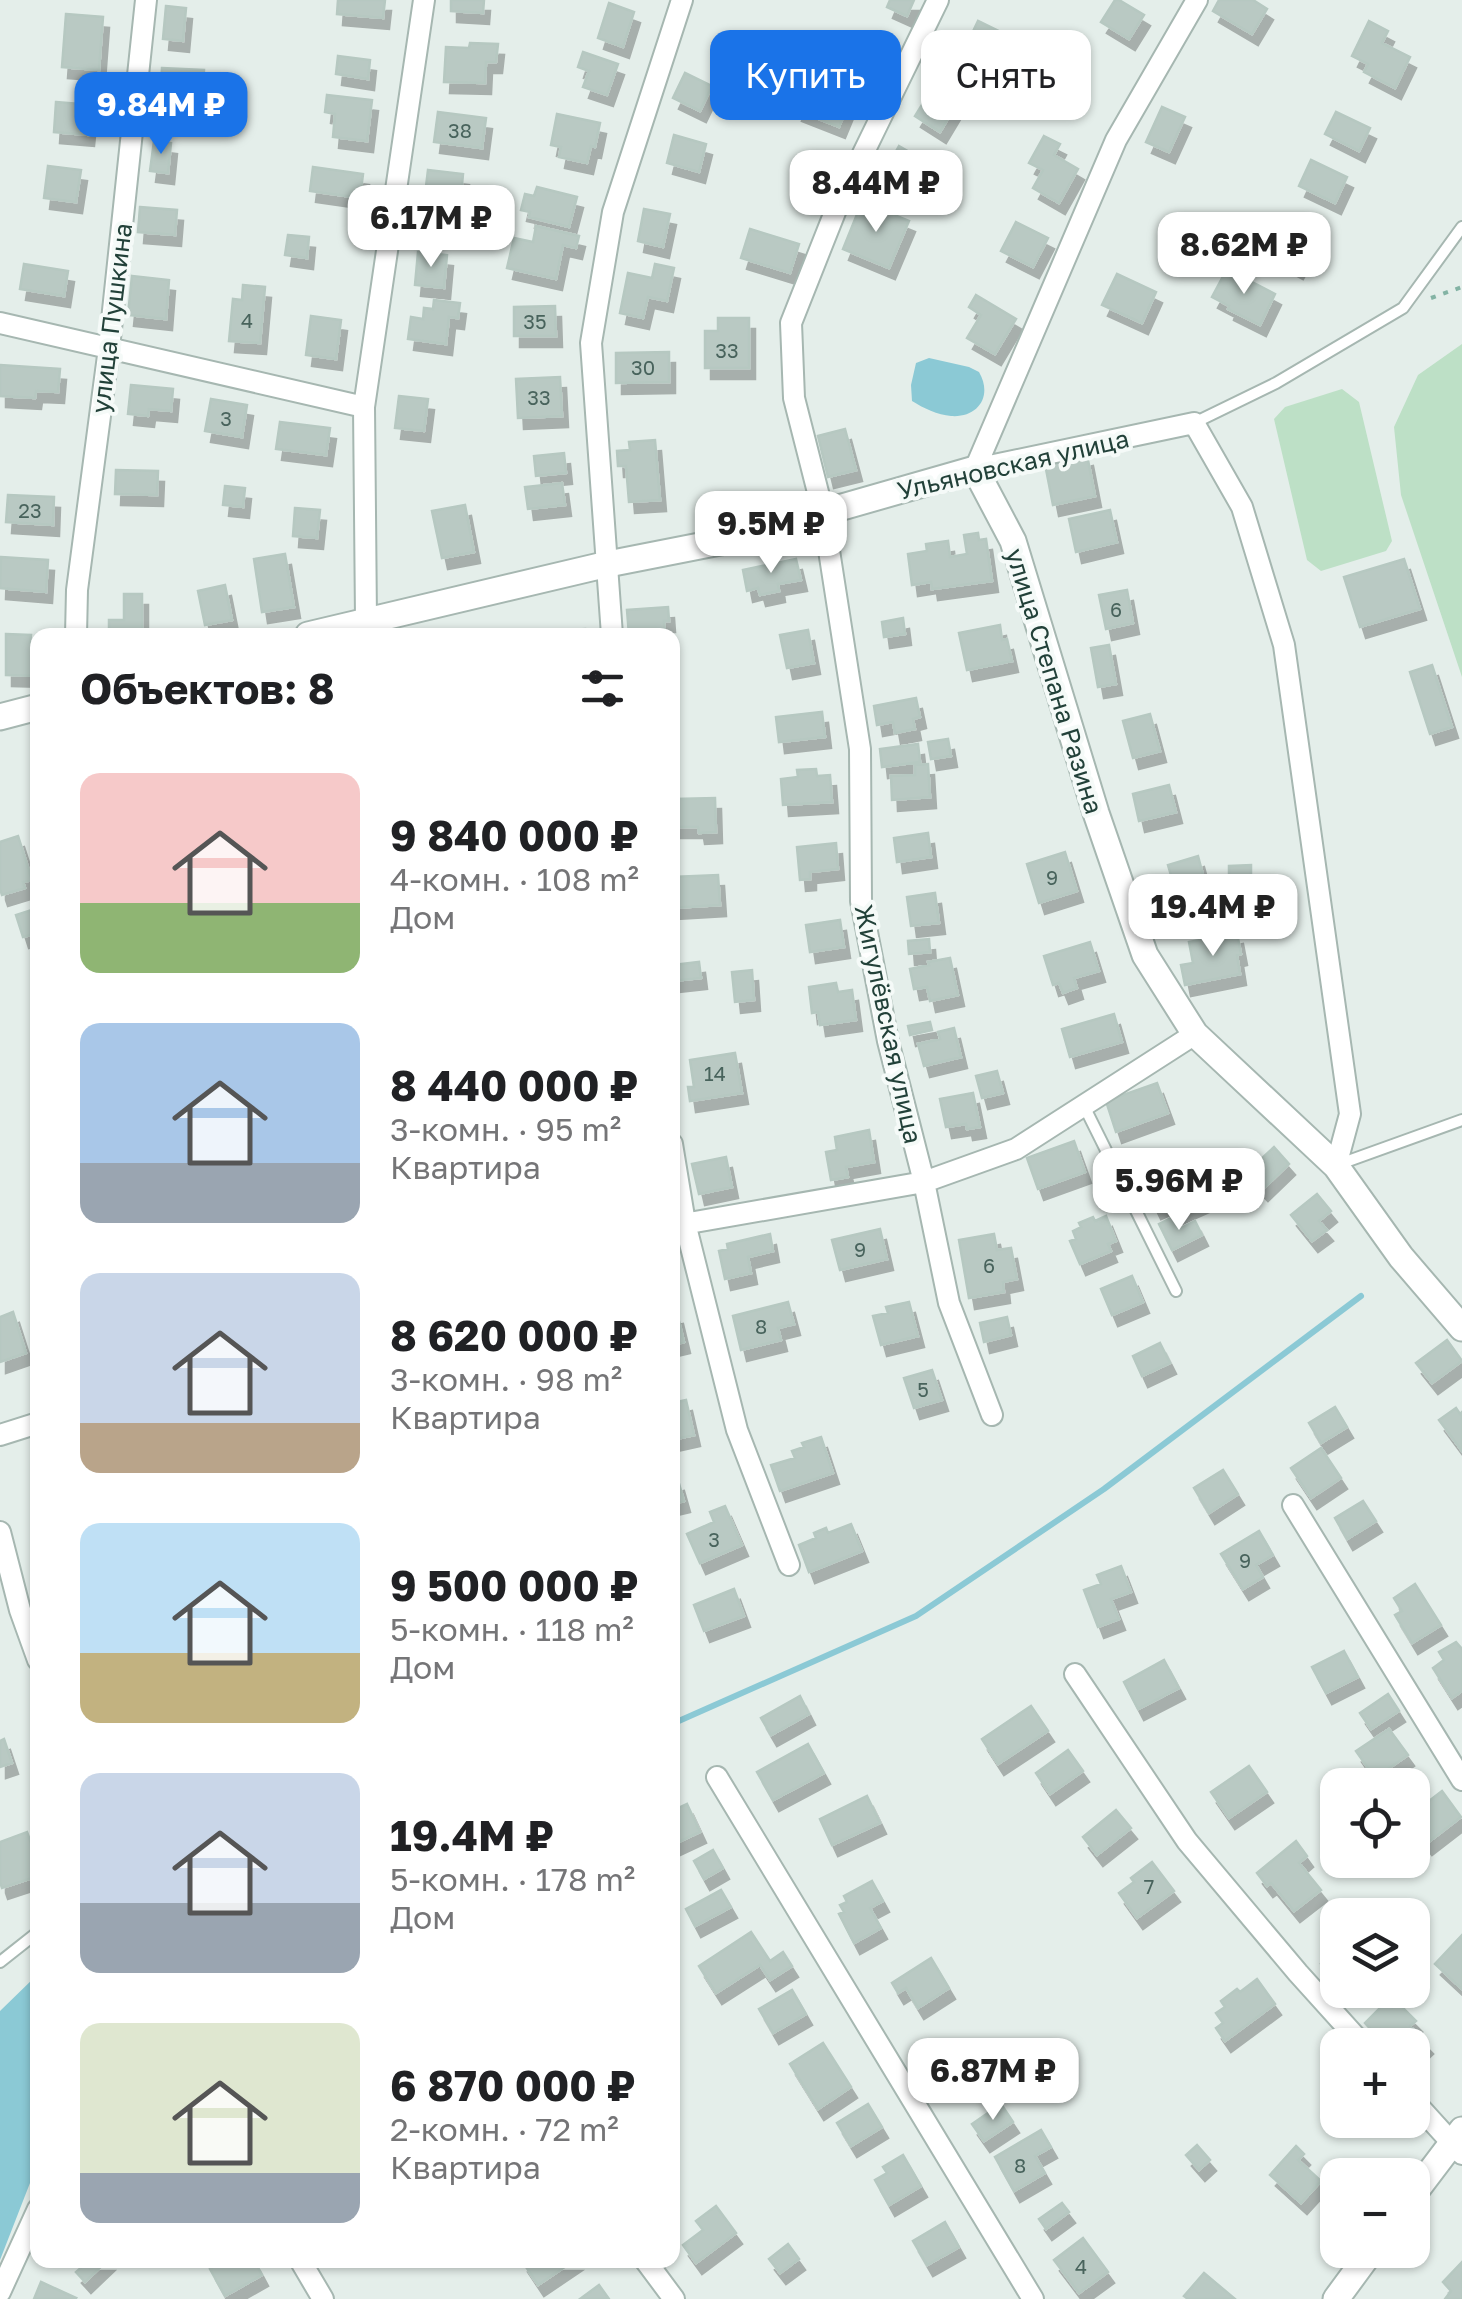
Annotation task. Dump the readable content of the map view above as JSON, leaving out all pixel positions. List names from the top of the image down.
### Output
{
  "streets": {
    "street": [
      "улица Пушкина",
      "Ульяновская улица",
      "улица Степана Разина",
      "Жигулёвская улица"
    ]
  },
  "crossings": [
    ["Ульяновская улица", "улица Степана Разина"],
    ["Ульяновская улица", "Жигулёвская улица"]
  ],
  "house_numbers": [
    "38",
    "4",
    "35",
    "33",
    "30",
    "33",
    "3",
    "23",
    "6",
    "9",
    "14",
    "9",
    "6",
    "8",
    "5",
    "3",
    "9",
    "7",
    "8",
    "4"
  ],
  "page": {
    "chip": ["Купить", "Снять"],
    "price": [
      "9.84M ₽",
      "8.44M ₽",
      "6.17M ₽",
      "8.62M ₽",
      "9.5M ₽",
      "19.4M ₽",
      "5.96M ₽",
      "6.87M ₽"
    ],
    "heading": "Объектов: 8",
    "list": [
      {
        "name": "9 840 000 ₽",
        "note": "4-комн. · 108 m² · Дом"
      },
      {
        "name": "8 440 000 ₽",
        "note": "3-комн. · 95 m² · Квартира"
      },
      {
        "name": "8 620 000 ₽",
        "note": "3-комн. · 98 m² · Квартира"
      },
      {
        "name": "9 500 000 ₽",
        "note": "5-комн. · 118 m² · Дом"
      },
      {
        "name": "19.4M ₽",
        "note": "5-комн. · 178 m² · Дом"
      },
      {
        "name": "6 870 000 ₽",
        "note": "2-комн. · 72 m² · Квартира"
      }
    ],
    "map_buttons": ["+", "−"]
  }
}
